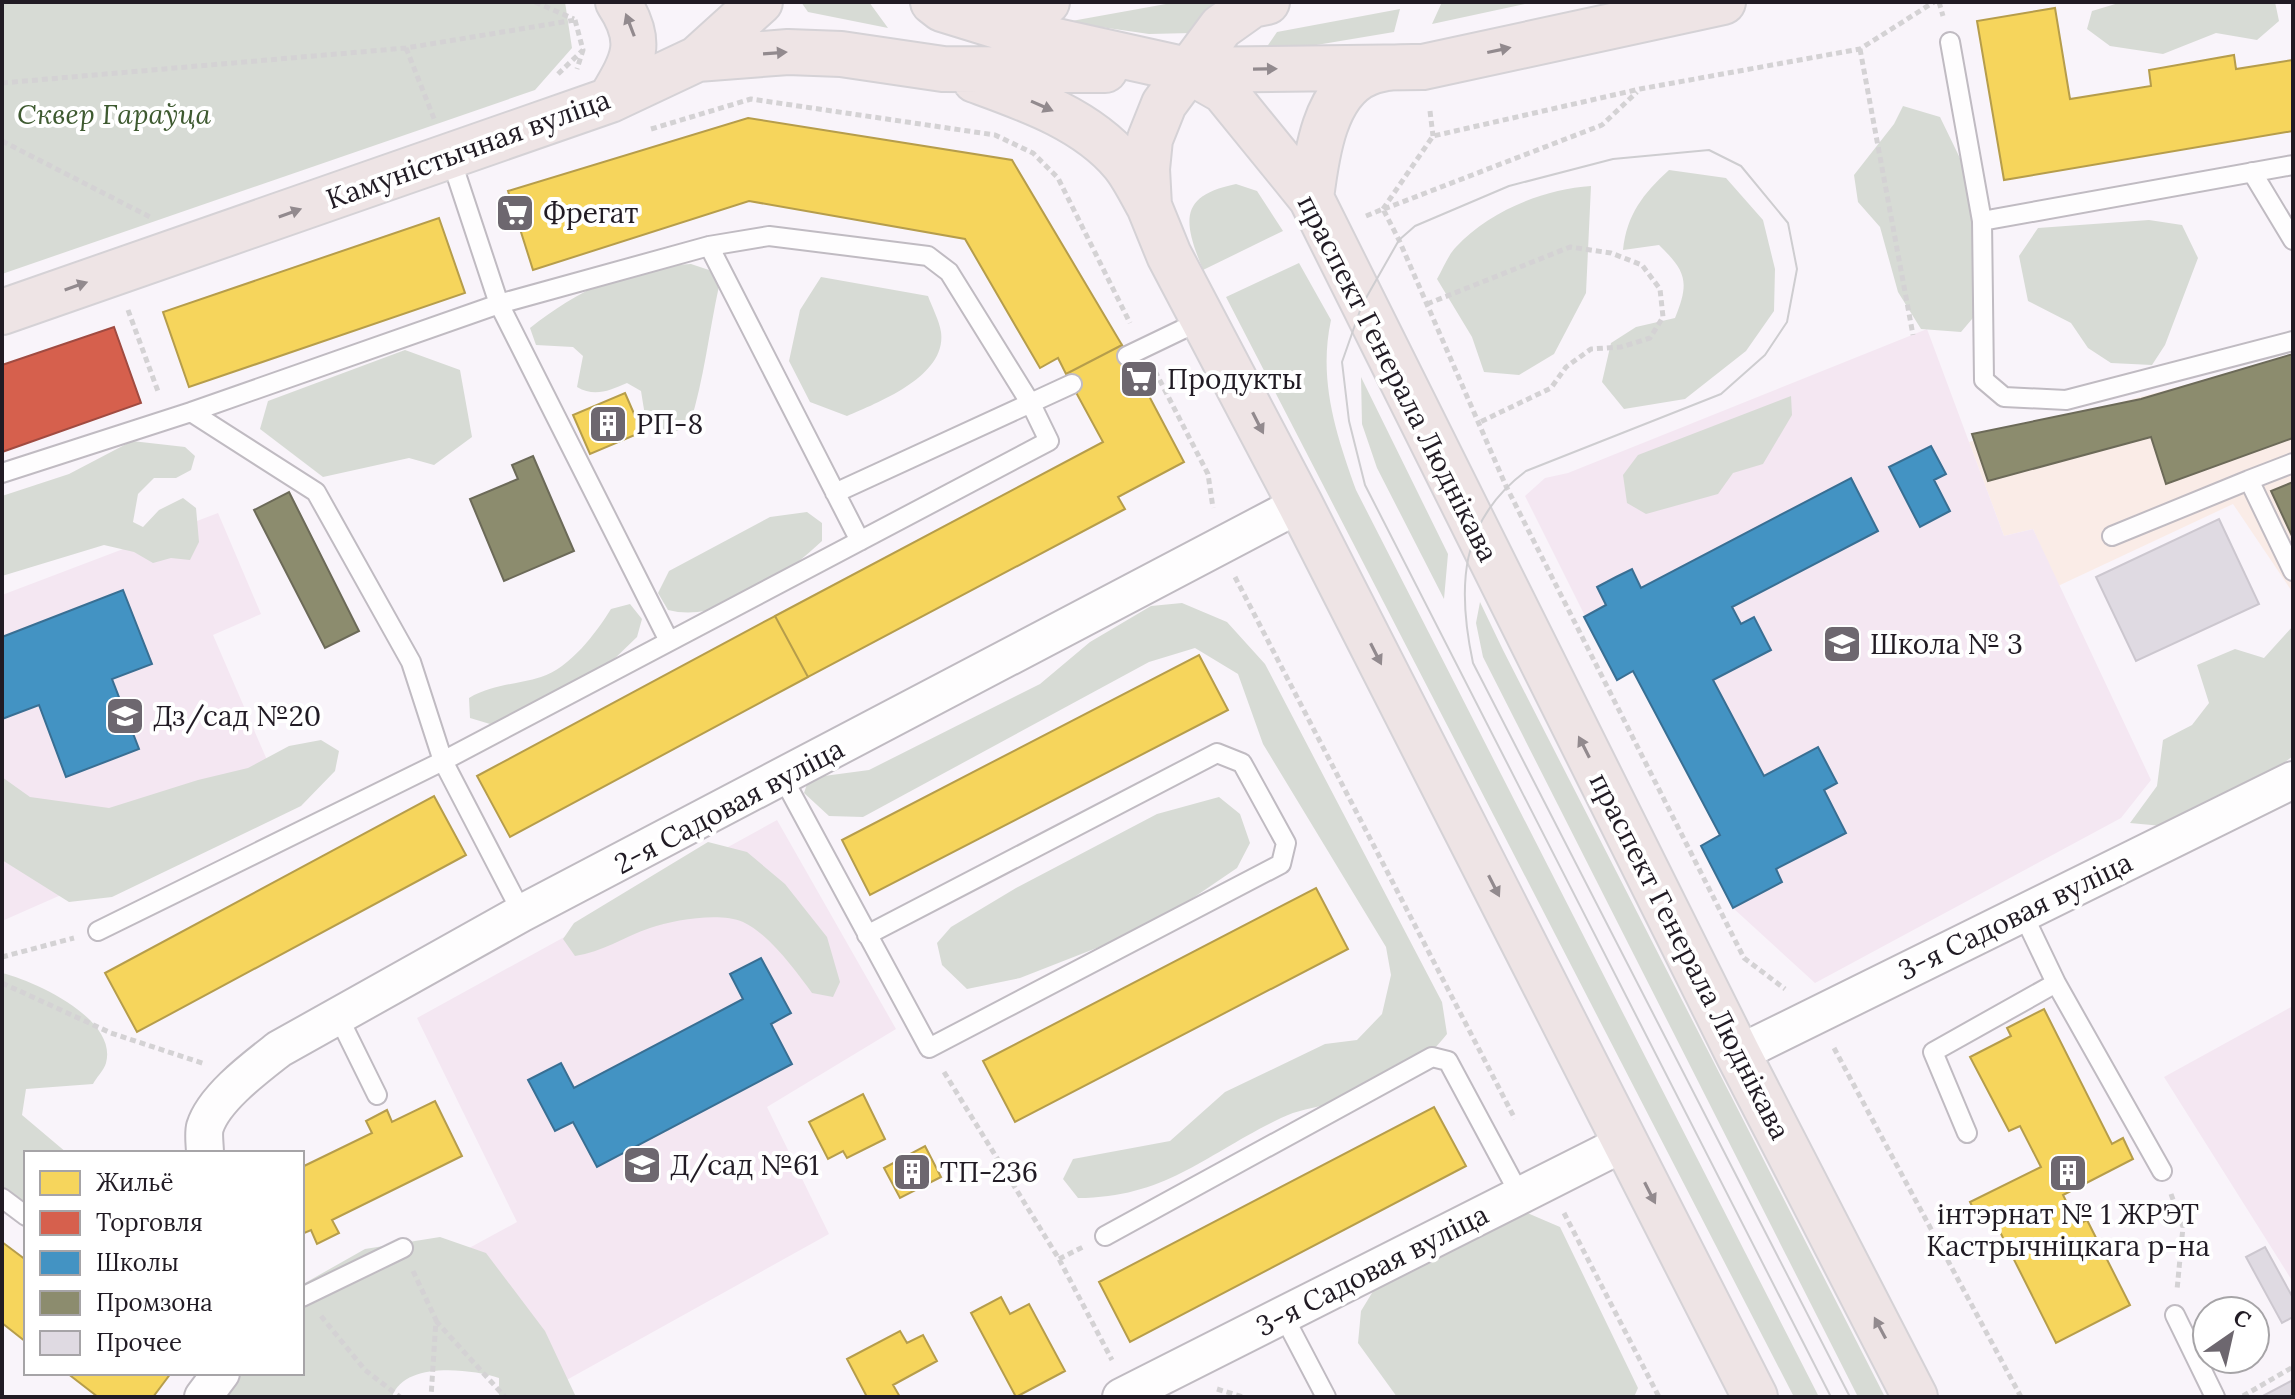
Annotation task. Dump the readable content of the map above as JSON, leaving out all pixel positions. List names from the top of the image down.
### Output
{
  "streets": {
    "main road": ["Камуністычная вуліца", "праспект Генерала Люднікава"],
    "street": ["2-я Садовая вуліца", "3-я Садовая вуліца"]
  },
  "crossings": [
    ["праспект Генерала Люднікава", "3-я Садовая вуліца"]
  ],
  "one_way": ["Камуністычная вуліца"],
  "parks": ["Сквер Гараўца"],
  "places": {
    "supermarket": ["Фрегат", "Продукты"],
    "building": ["РП-8", "ТП-236", "інтэрнат № 1 ЖРЭТ Кастрычніцкага р-на"],
    "school or university": ["Школа № 3", "Дз/сад №20", "Д/сад №61"]
  },
  "legend": [
    "Жильё",
    "Торговля",
    "Школы",
    "Промзона",
    "Прочее"
  ],
  "north": "top right"
}
